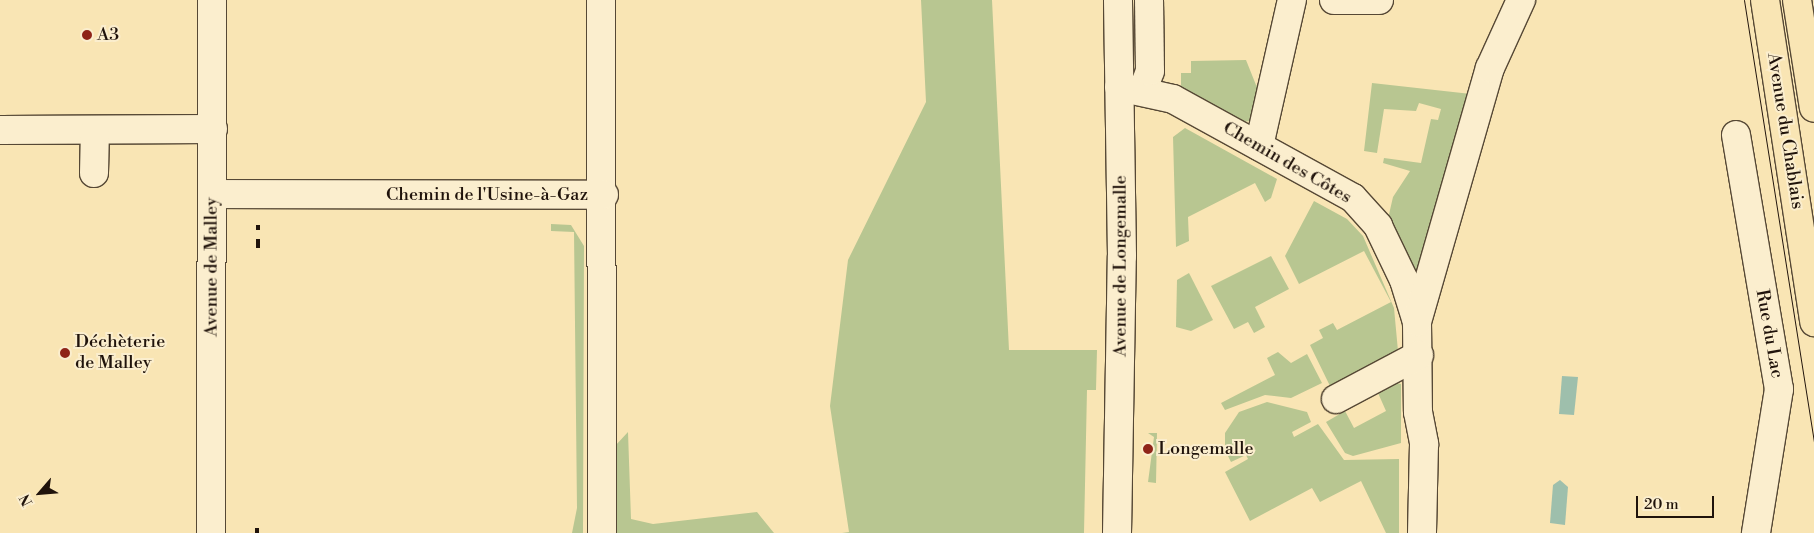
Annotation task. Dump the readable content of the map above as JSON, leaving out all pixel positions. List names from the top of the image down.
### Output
{
  "streets": {
    "main road": ["Avenue du Chablais"],
    "street": [
      "Chemin des Côtes",
      "Chemin de l'Usine-à-Gaz",
      "Avenue de Longemalle",
      "Avenue de Malley",
      "Rue du Lac"
    ]
  },
  "crossings": [
    ["Chemin des Côtes", "Avenue de Longemalle"],
    ["Chemin de l'Usine-à-Gaz", "Avenue de Malley"]
  ],
  "places": ["A3", "Déchèterie de Malley", "Longemalle"],
  "scale_bar": "20 m",
  "north": "bottom left"
}
